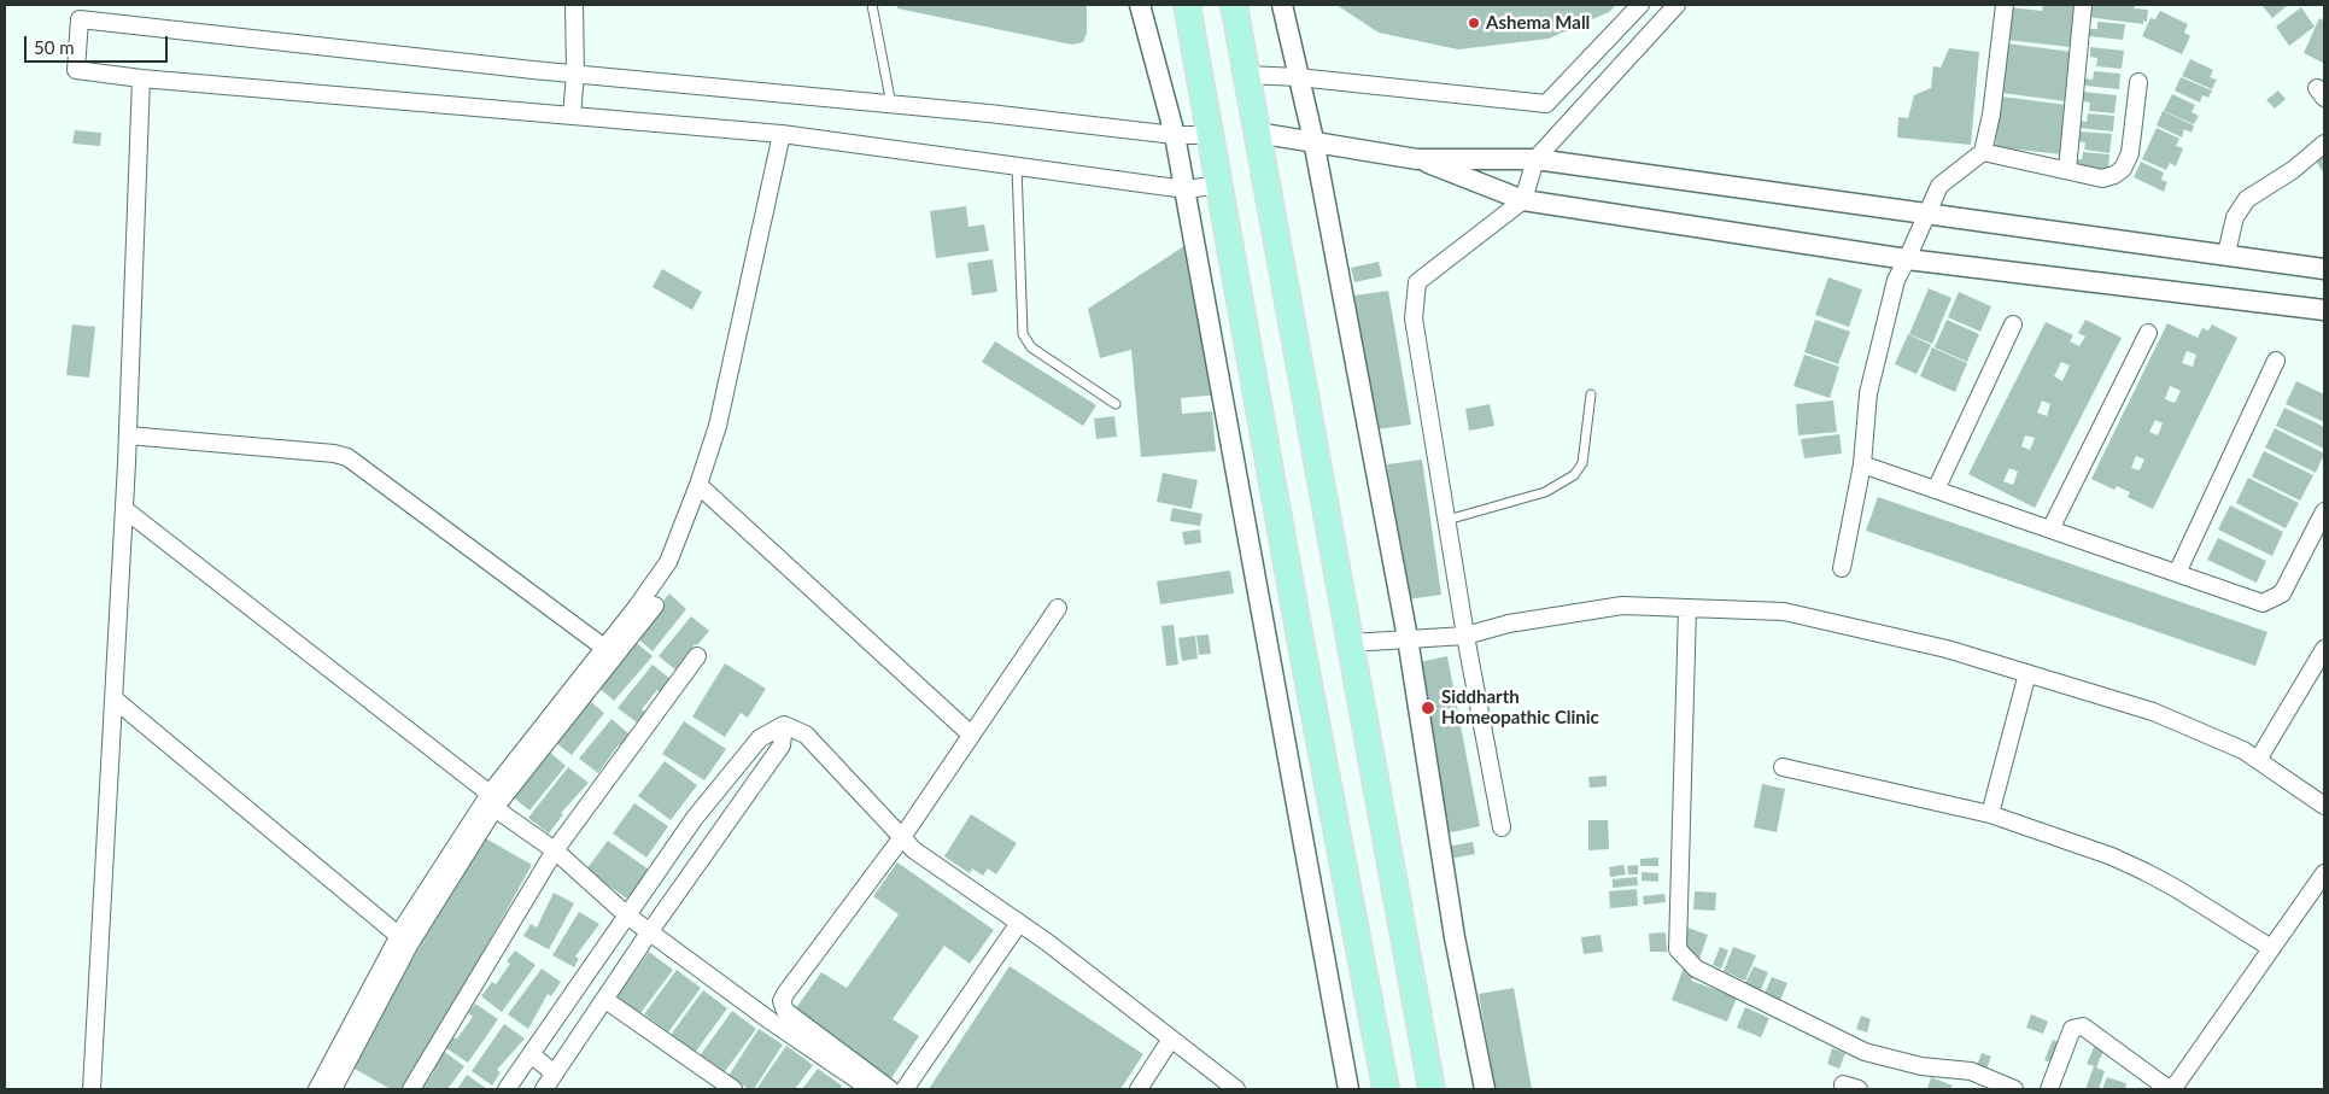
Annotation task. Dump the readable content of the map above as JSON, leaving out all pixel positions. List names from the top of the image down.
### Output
{
  "places": ["Ashema Mall", "Siddharth Homeopathic Clinic"],
  "scale_bar": "50 m"
}
